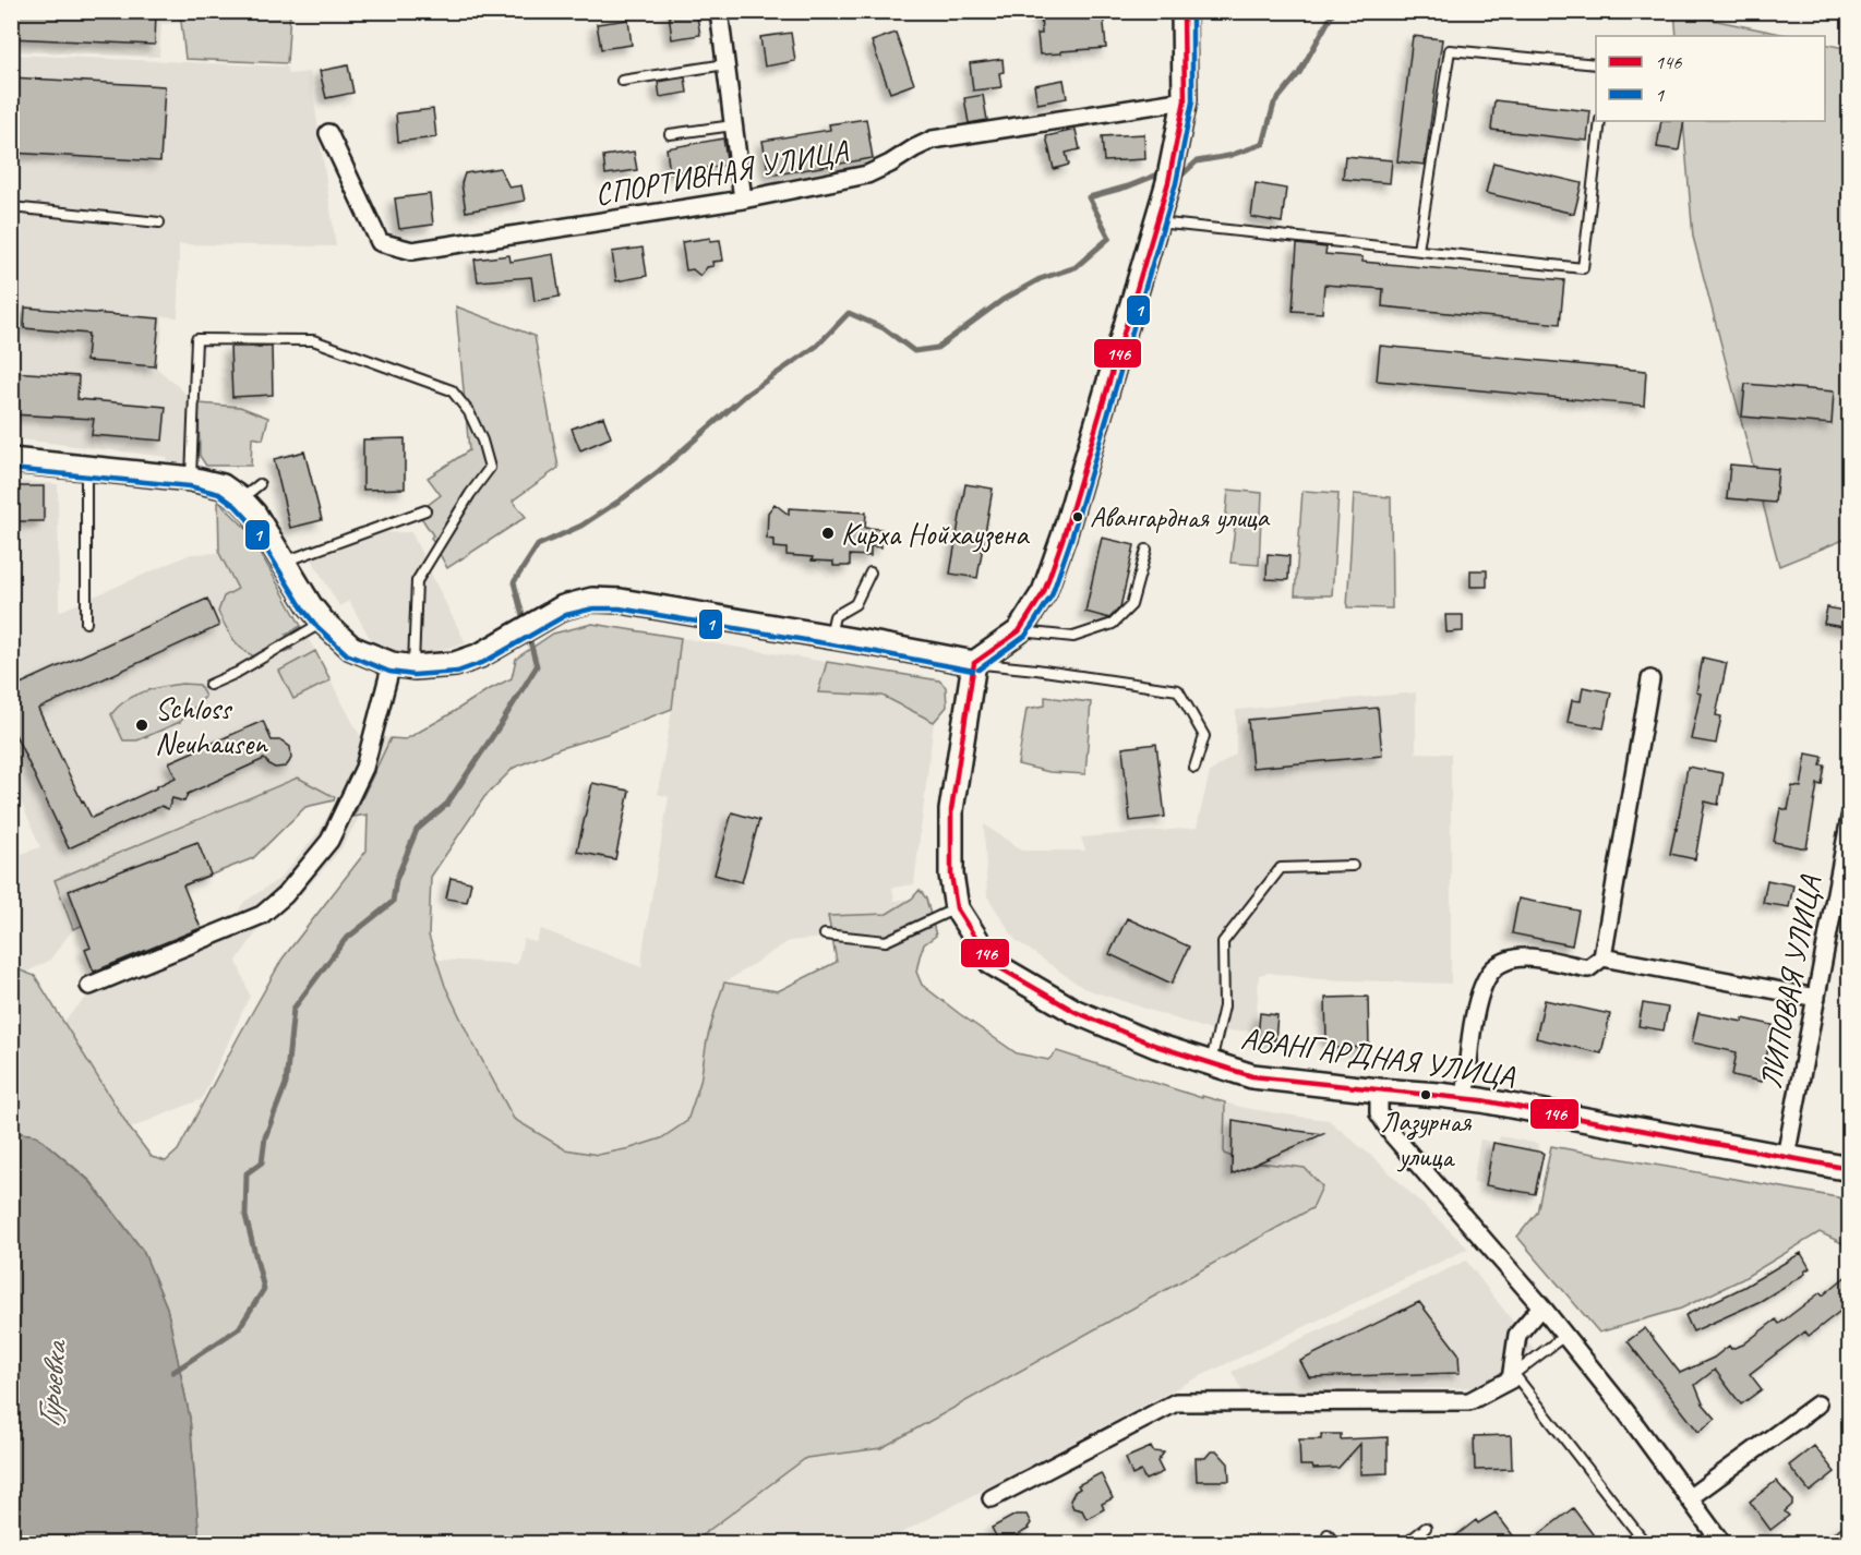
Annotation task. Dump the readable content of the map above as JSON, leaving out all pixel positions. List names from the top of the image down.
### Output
{
  "streets": {
    "main road": ["АВАНГАРДНАЯ УЛИЦА"],
    "street": ["СПОРТИВНАЯ УЛИЦА", "ЛИПОВАЯ УЛИЦА"]
  },
  "crossings": [
    ["ЛИПОВАЯ УЛИЦА", "АВАНГАРДНАЯ УЛИЦА"]
  ],
  "water": ["Гурьевка"],
  "places": [
    "Авангардная улица",
    "Кирха Нойхаузена",
    "Schloss Neuhausen",
    "Лазурная улица"
  ],
  "lines": ["transit line 146", "transit line 1"],
  "legend": ["146", "1"]
}
